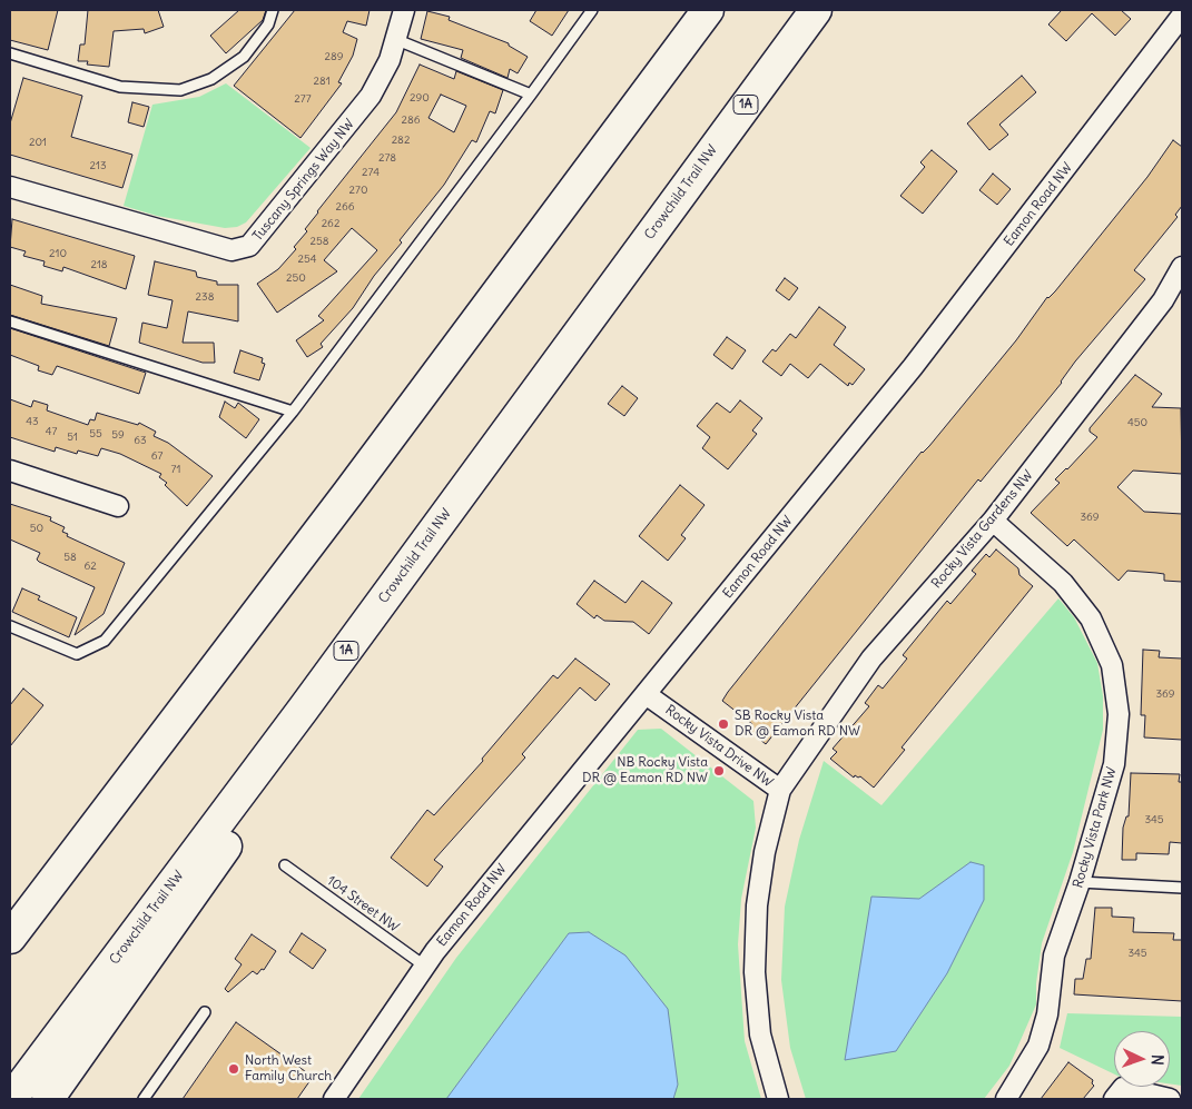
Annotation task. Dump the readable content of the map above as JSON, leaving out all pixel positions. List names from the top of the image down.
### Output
{
  "streets": {
    "highway": ["1A", "Crowchild Trail NW"],
    "street": [
      "Tuscany Springs Way NW",
      "Eamon Road NW",
      "Rocky Vista Gardens NW",
      "Rocky Vista Drive NW",
      "Rocky Vista Park NW"
    ],
    "lane": ["104 Street NW"]
  },
  "crossings": [
    ["Eamon Road NW", "Rocky Vista Drive NW"],
    ["Eamon Road NW", "104 Street NW"],
    ["Rocky Vista Gardens NW", "Rocky Vista Drive NW"],
    ["Rocky Vista Gardens NW", "Rocky Vista Park NW"]
  ],
  "places": ["SB Rocky Vista DR @ Eamon RD NW", "NB Rocky Vista DR @ Eamon RD NW", "North West Family Church"],
  "house_numbers": [
    "289",
    "281",
    "290",
    "277",
    "286",
    "282",
    "201",
    "278",
    "213",
    "274",
    "270",
    "266",
    "262",
    "258",
    "210",
    "254",
    "218",
    "250",
    "238",
    "43",
    "450",
    "47",
    "55",
    "59",
    "51",
    "63",
    "67",
    "71",
    "369",
    "50",
    "58",
    "62",
    "369",
    "345",
    "345"
  ],
  "north": "right"
}
